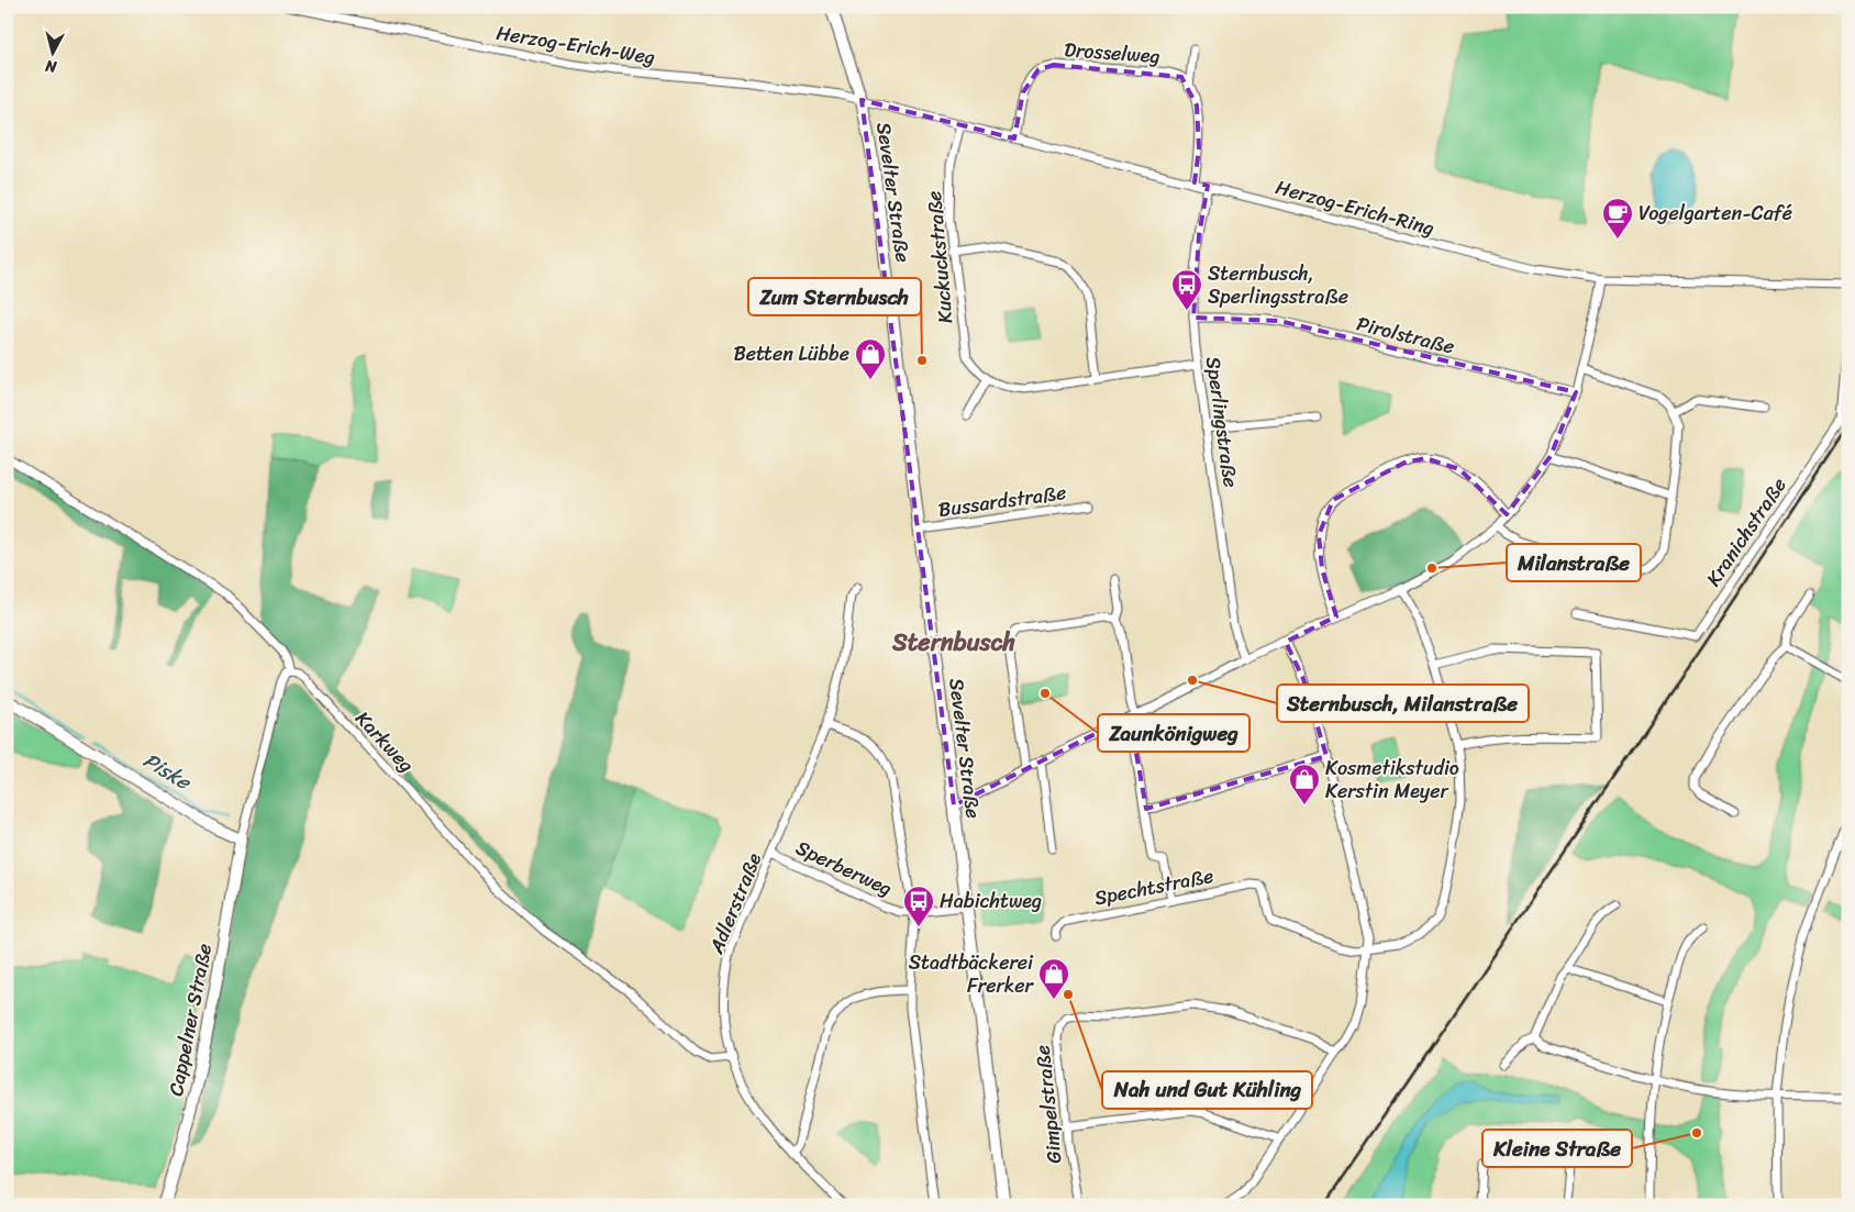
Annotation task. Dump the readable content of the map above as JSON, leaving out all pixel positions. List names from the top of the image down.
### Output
{
  "streets": {
    "street": [
      "Herzog-Erich-Weg",
      "Drosselweg",
      "Sevelter Straße",
      "Herzog-Erich-Ring",
      "Kuckuckstraße",
      "Pirolstraße",
      "Sperlingstraße",
      "Bussardstraße",
      "Kranichstraße",
      "Karkweg",
      "Sperberweg",
      "Spechtstraße",
      "Adlerstraße",
      "Cappelner Straße",
      "Gimpelstraße"
    ]
  },
  "crossings": [
    ["Herzog-Erich-Weg", "Sevelter Straße"],
    ["Herzog-Erich-Weg", "Herzog-Erich-Ring"],
    ["Drosselweg", "Herzog-Erich-Ring"],
    ["Sevelter Straße", "Herzog-Erich-Ring"],
    ["Sevelter Straße", "Bussardstraße"],
    ["Sevelter Straße", "Sperberweg"],
    ["Herzog-Erich-Ring", "Kuckuckstraße"],
    ["Herzog-Erich-Ring", "Sperlingstraße"],
    ["Pirolstraße", "Sperlingstraße"],
    ["Karkweg", "Adlerstraße"],
    ["Karkweg", "Cappelner Straße"],
    ["Sperberweg", "Adlerstraße"]
  ],
  "districts": ["Sternbusch"],
  "water": ["Piske"],
  "places": {
    "cafe": ["Vogelgarten-Café"],
    "bus stop": ["Sternbusch, Sperlingsstraße", "Habichtweg"],
    "other": [
      "Zum Sternbusch",
      "Milanstraße",
      "Sternbusch, Milanstraße",
      "Zaunkönigweg",
      "Nah und Gut Kühling",
      "Kleine Straße"
    ],
    "shop": ["Betten Lübbe", "Kosmetikstudio Kerstin Meyer", "Stadtbäckerei Frerker"]
  },
  "north": "bottom"
}
